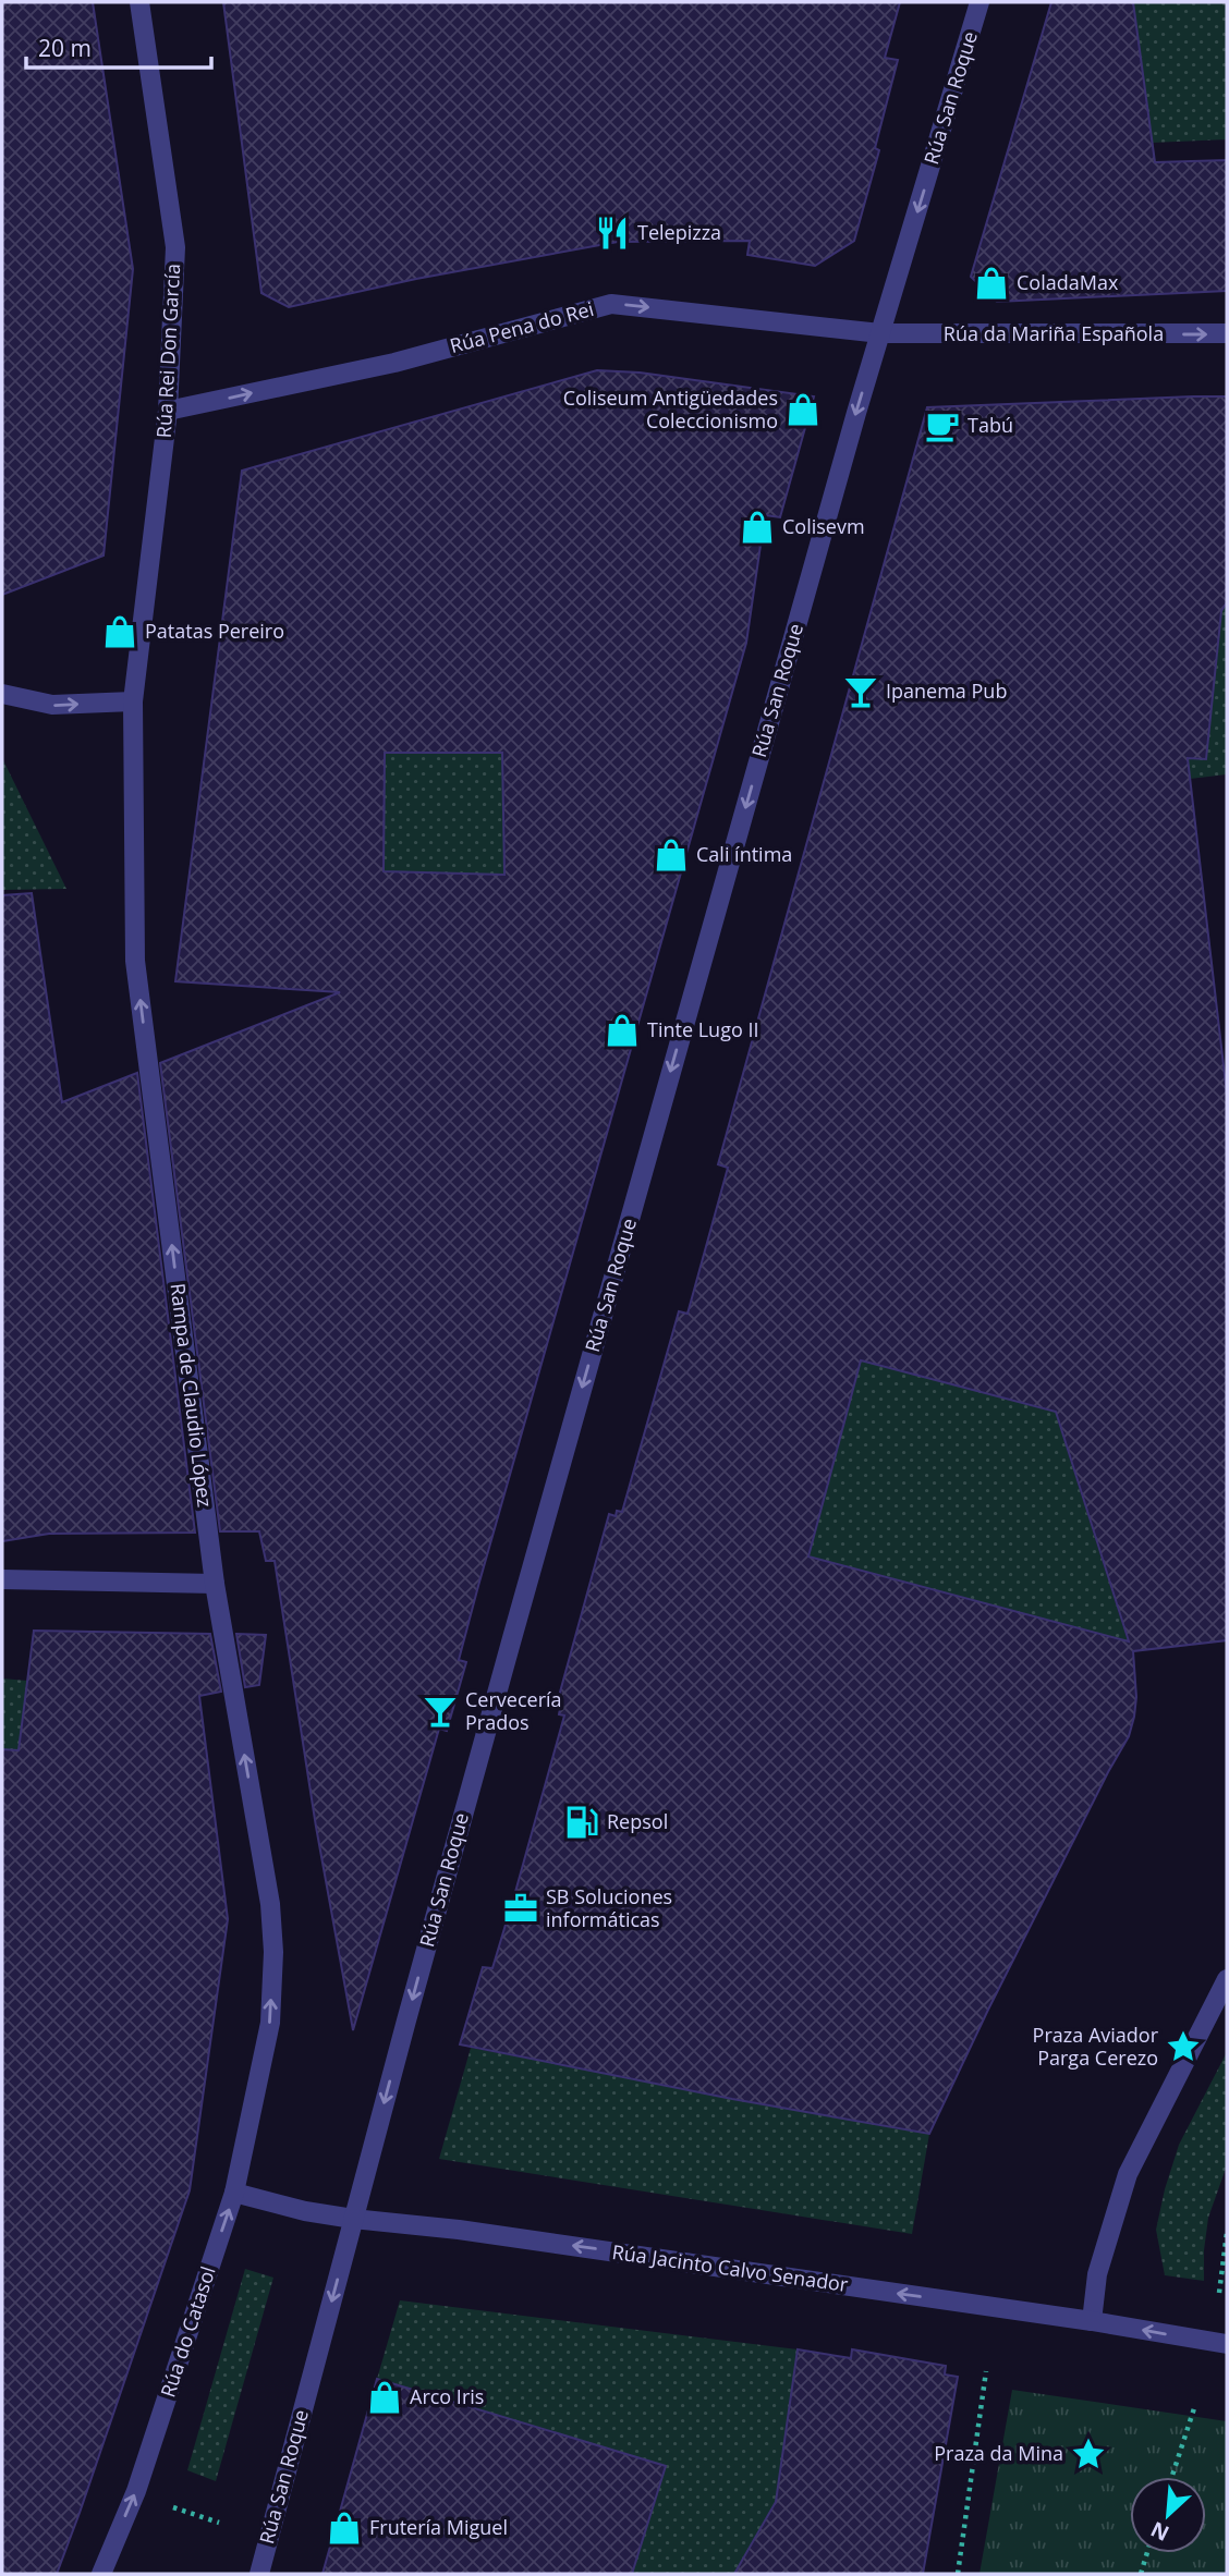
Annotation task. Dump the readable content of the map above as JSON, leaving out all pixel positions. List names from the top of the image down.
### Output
{
  "streets": {
    "street": [
      "Rúa San Roque",
      "Rúa Pena do Rei",
      "Rúa da Mariña Española",
      "Rúa Rei Don García",
      "Rampa de Claudio López",
      "Rúa Jacinto Calvo Senador",
      "Rúa do Catasol"
    ]
  },
  "crossings": [
    ["Rúa San Roque", "Rúa Pena do Rei"],
    ["Rúa San Roque", "Rúa da Mariña Española"],
    ["Rúa San Roque", "Rúa Jacinto Calvo Senador"],
    ["Rúa Pena do Rei", "Rúa da Mariña Española"],
    ["Rúa Pena do Rei", "Rúa Rei Don García"],
    ["Rúa Rei Don García", "Rampa de Claudio López"],
    ["Rampa de Claudio López", "Rúa do Catasol"],
    ["Rúa Jacinto Calvo Senador", "Rúa do Catasol"]
  ],
  "one_way": [
    "Rúa San Roque",
    "Rúa Pena do Rei",
    "Rúa da Mariña Española",
    "Rampa de Claudio López",
    "Rúa Jacinto Calvo Senador",
    "Rúa do Catasol"
  ],
  "places": {
    "restaurant": ["Telepizza"],
    "shop": [
      "ColadaMax",
      "Coliseum Antigüedades Coleccionismo",
      "Colisevm",
      "Patatas Pereiro",
      "Cali íntima",
      "Tinte Lugo II",
      "Arco Iris",
      "Frutería Miguel"
    ],
    "cafe": ["Tabú"],
    "bar": ["Ipanema Pub", "Cervecería Prados"],
    "fuel station": ["Repsol"],
    "office": ["SB Soluciones informáticas"],
    "place": ["Praza Aviador Parga Cerezo", "Praza da Mina"]
  },
  "scale_bar": "20 m",
  "north": "bottom left"
}
